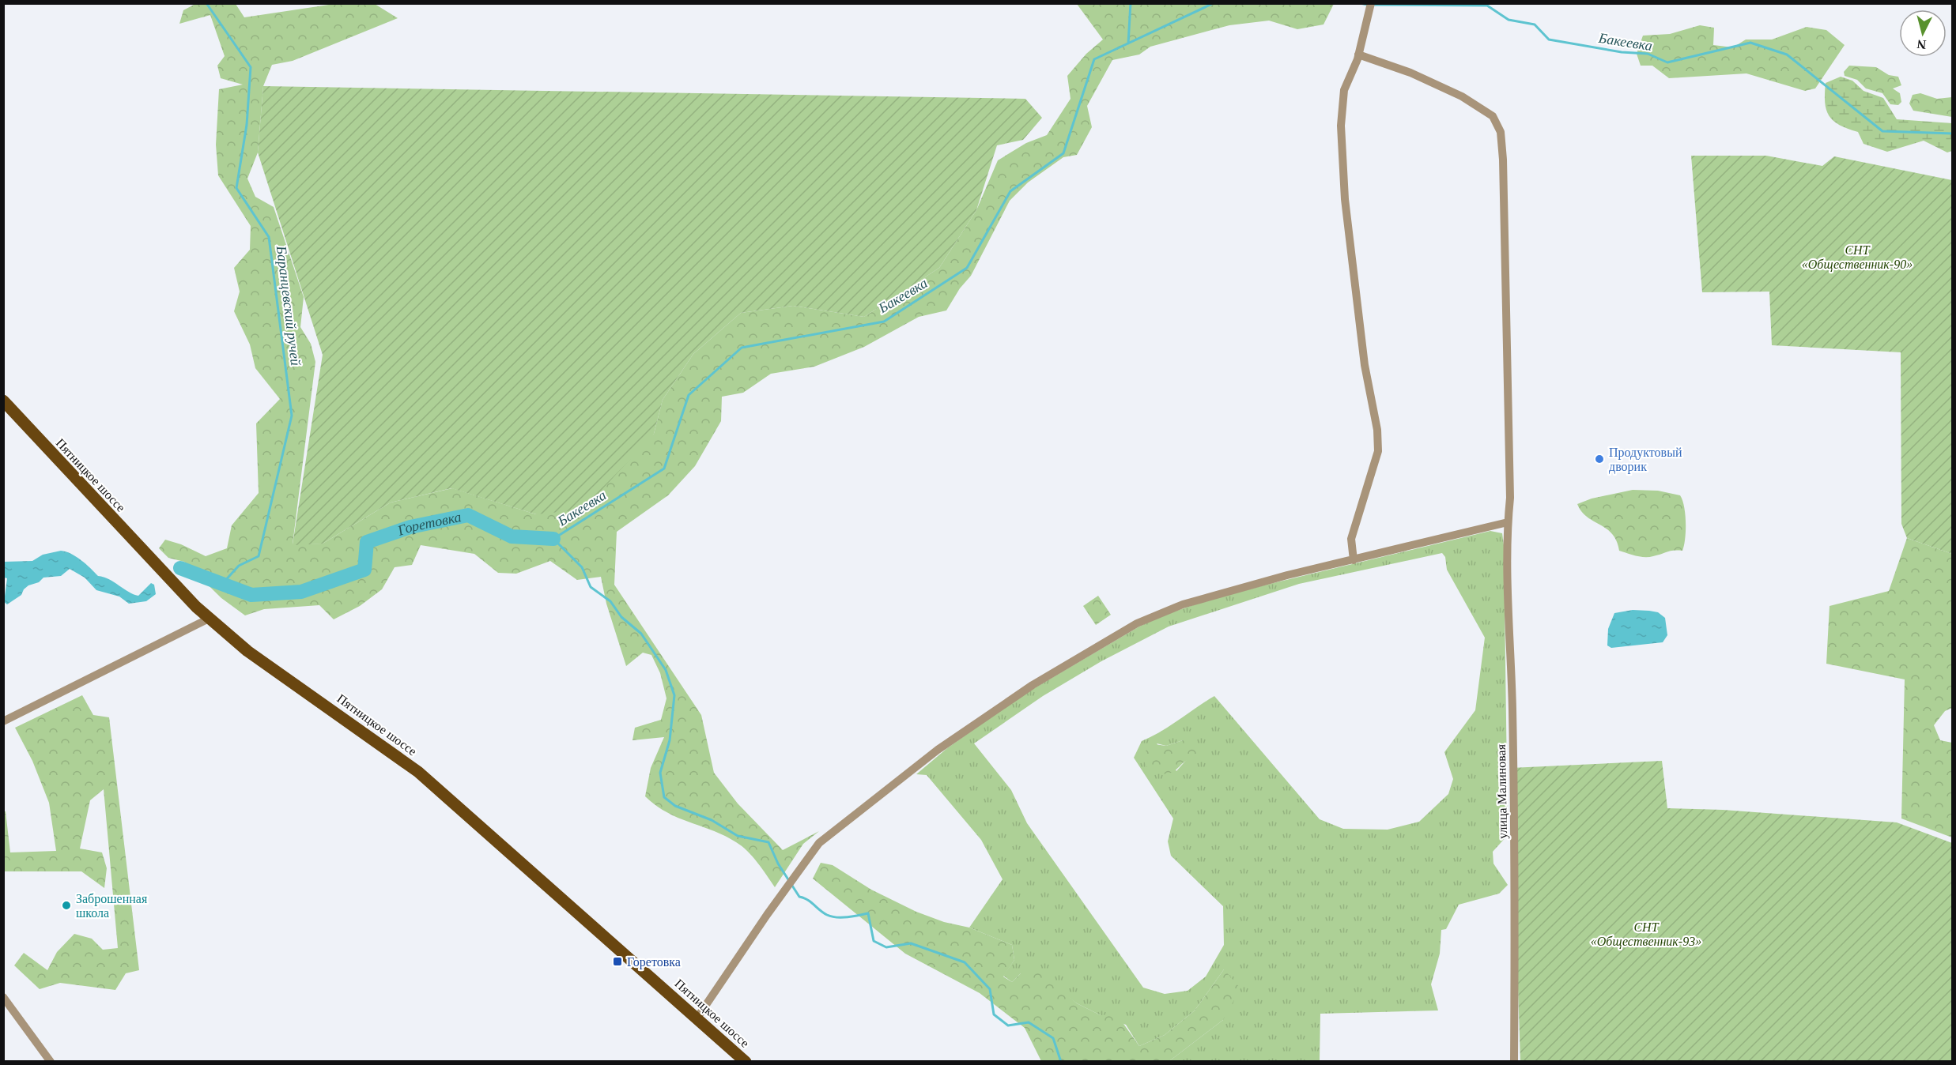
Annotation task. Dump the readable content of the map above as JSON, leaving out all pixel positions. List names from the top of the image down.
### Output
{
  "streets": {
    "main road": ["Пятницкое шоссе"],
    "street": ["улица Малиновая"]
  },
  "water": ["Бакеевка", "Баранцевский ручей", "Горетовка"],
  "parks": ["СНТ «Общественник-90»", "СНТ «Общественник-93»"],
  "places": {
    "other": ["Продуктовый дворик", "Заброшенная школа"],
    "transit": ["Горетовка"]
  },
  "north": "bottom"
}
